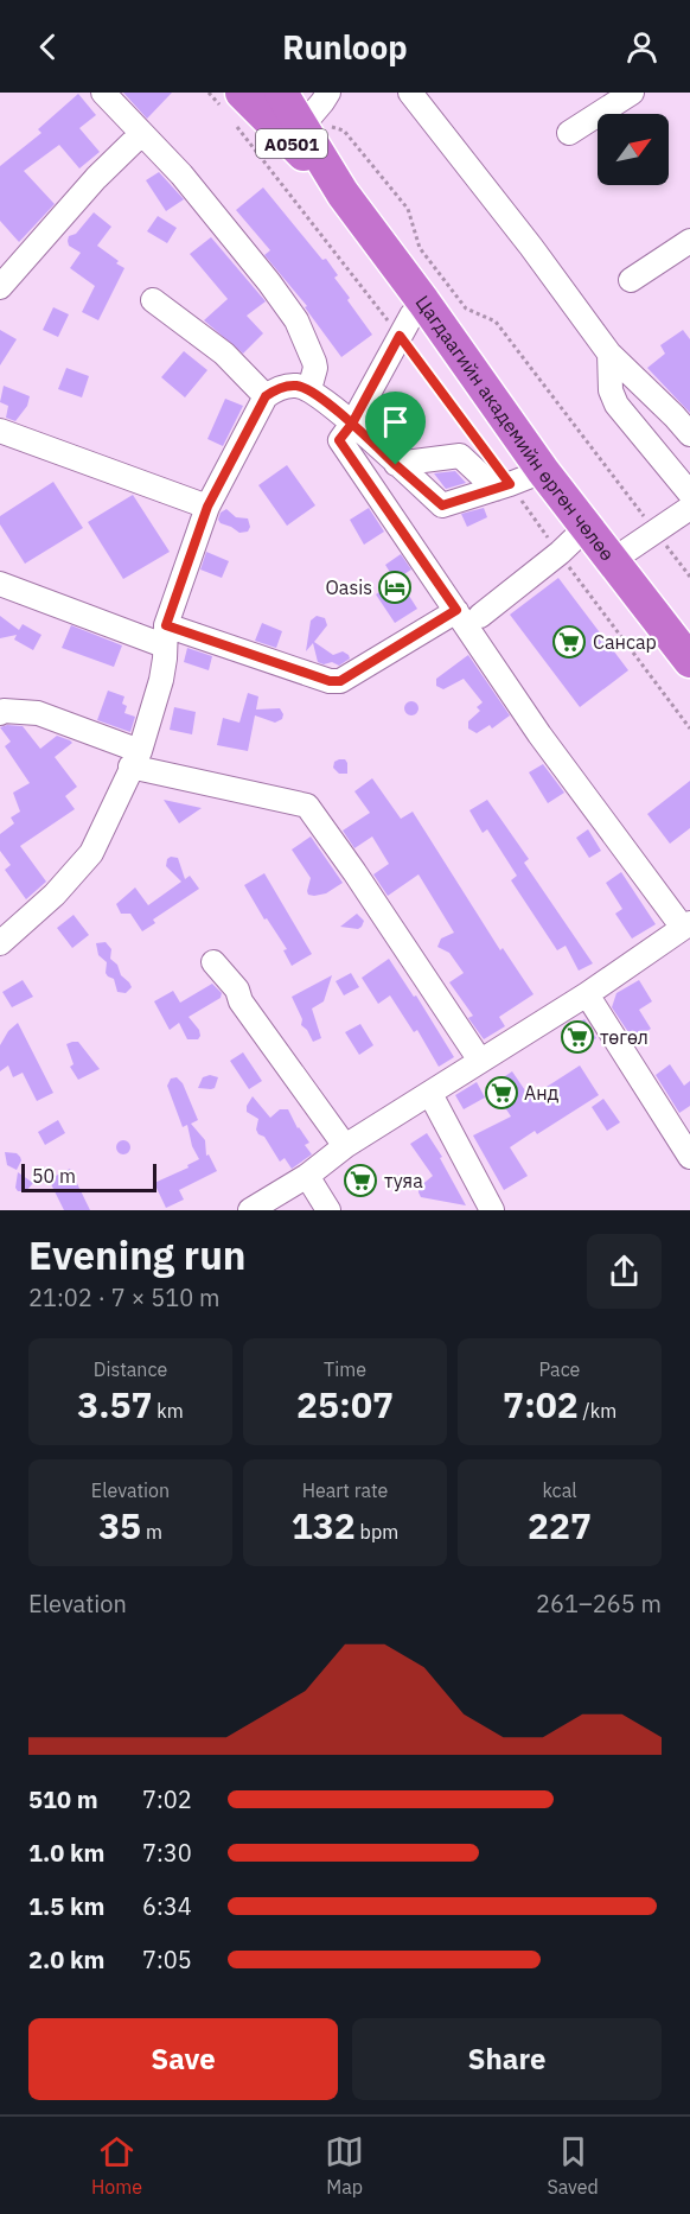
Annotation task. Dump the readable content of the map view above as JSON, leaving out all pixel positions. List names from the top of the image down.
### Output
{
  "streets": {
    "highway": ["A0501", "Цагдаагийн академийн өргөн чөлөө"]
  },
  "places": {
    "hotel": ["Oasis"],
    "supermarket": [
      "Сансар",
      "төгөл",
      "Анд",
      "туяа"
    ]
  },
  "scale_bar": "50 m",
  "north": "top right",
  "page": {
    "header": "Runloop",
    "scale": "50 m",
    "heading": ["Evening run", "21:02 · 7 × 510 m"],
    "stats": [
      ["Distance", "3.57 km"],
      ["Time", "25:07"],
      ["Pace", "7:02 /km"],
      ["Elevation", "35 m"],
      ["Heart rate", "132 bpm"],
      ["kcal", "227"]
    ],
    "chart": ["Elevation", "261–265 m"],
    "list": [
      {
        "name": "510 m",
        "note": "7:02"
      },
      {
        "name": "1.0 km",
        "note": "7:30"
      },
      {
        "name": "1.5 km",
        "note": "6:34"
      },
      {
        "name": "2.0 km",
        "note": "7:05"
      }
    ],
    "buttons": ["Save", "Share"],
    "tabs": ["Home", "Map", "Saved"]
  }
}
